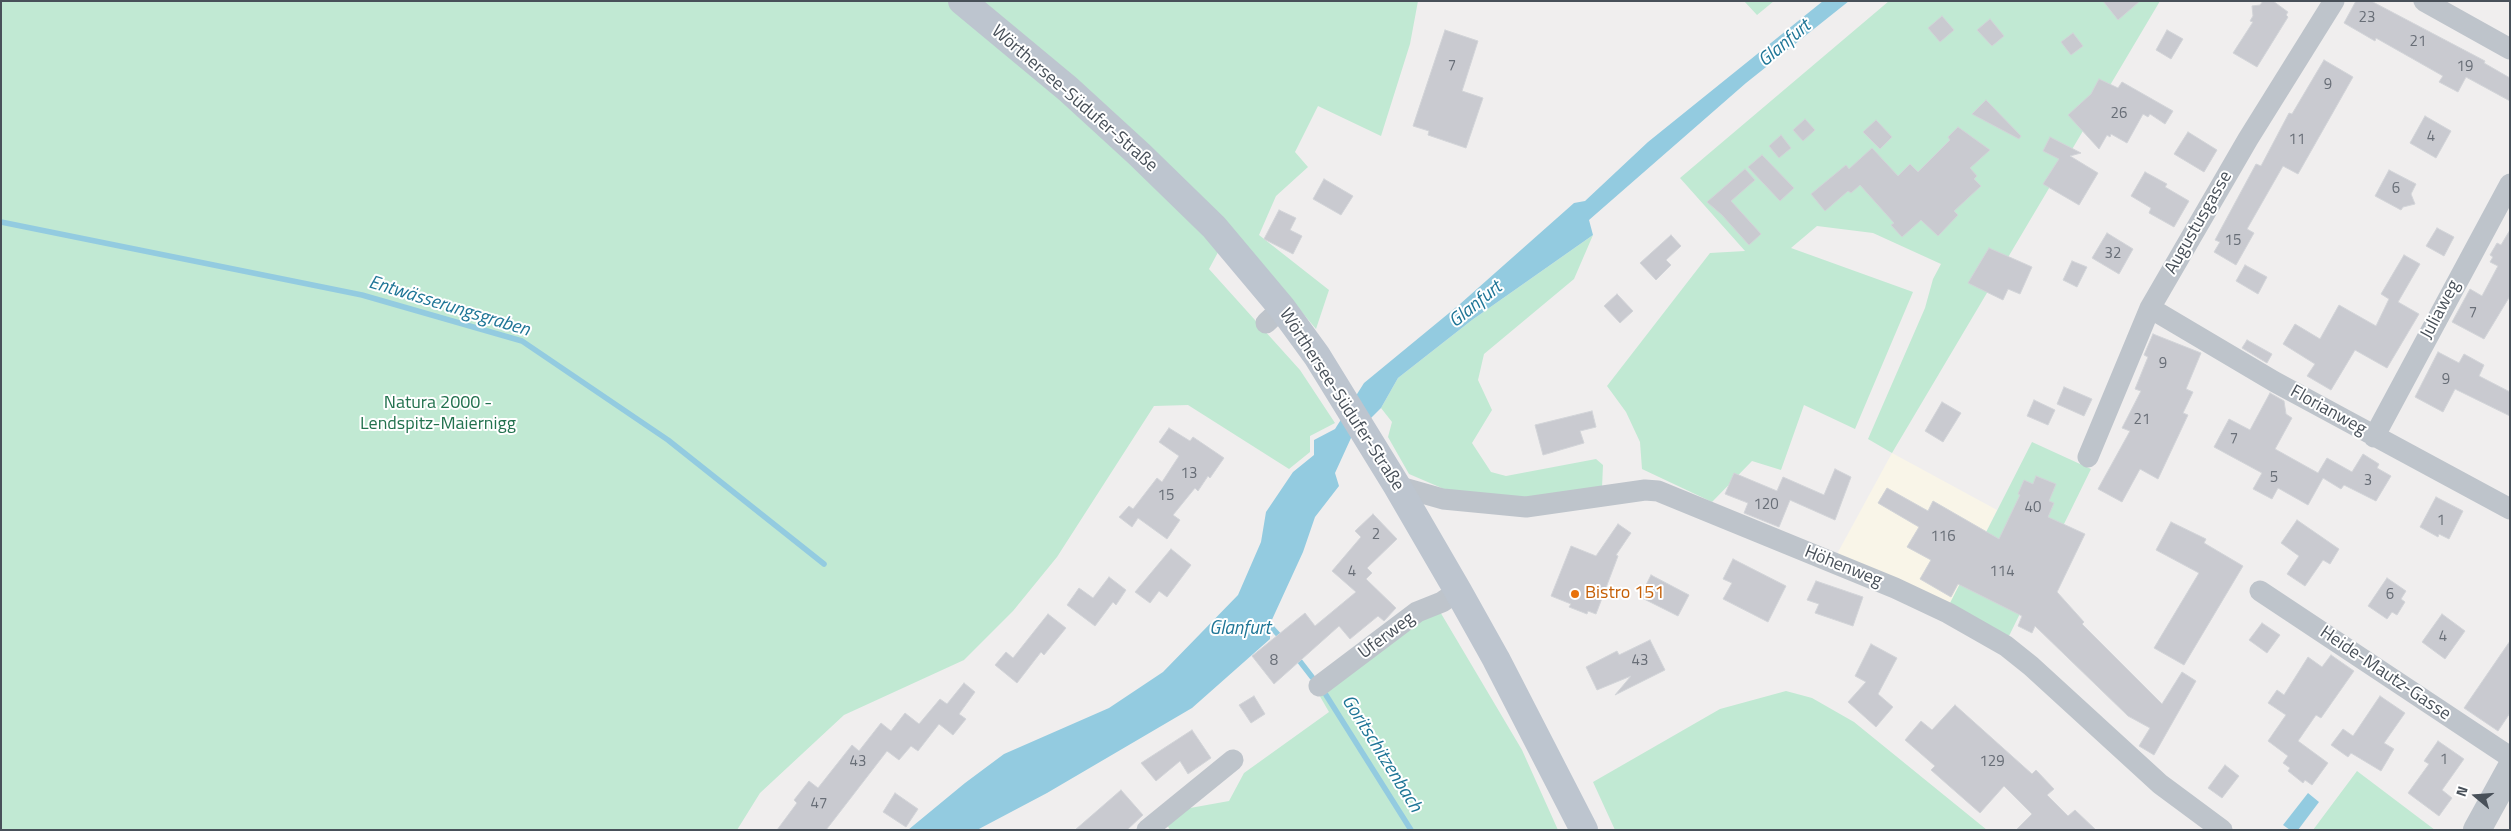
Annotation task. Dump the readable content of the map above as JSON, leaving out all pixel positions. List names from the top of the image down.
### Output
{
  "streets": {
    "main road": ["Wörthersee-Südufer-Straße"],
    "street": [
      "Augustusgasse",
      "Juliaweg",
      "Florianweg",
      "Höhenweg",
      "Uferweg",
      "Heide-Mautz-Gasse"
    ]
  },
  "crossings": [
    ["Wörthersee-Südufer-Straße", "Höhenweg"],
    ["Wörthersee-Südufer-Straße", "Uferweg"],
    ["Augustusgasse", "Florianweg"],
    ["Juliaweg", "Florianweg"]
  ],
  "water": ["Glanfurt", "Entwässerungsgraben", "Goritschitzenbach"],
  "parks": ["Natura 2000 - Lendspitz-Maiernigg"],
  "places": ["Bistro 151"],
  "house_numbers": [
    "23",
    "21",
    "7",
    "19",
    "9",
    "26",
    "4",
    "11",
    "6",
    "15",
    "32",
    "7",
    "9",
    "9",
    "21",
    "7",
    "13",
    "5",
    "3",
    "15",
    "120",
    "40",
    "1",
    "2",
    "116",
    "4",
    "114",
    "6",
    "4",
    "8",
    "43",
    "1",
    "43",
    "129",
    "47"
  ],
  "north": "left"
}
